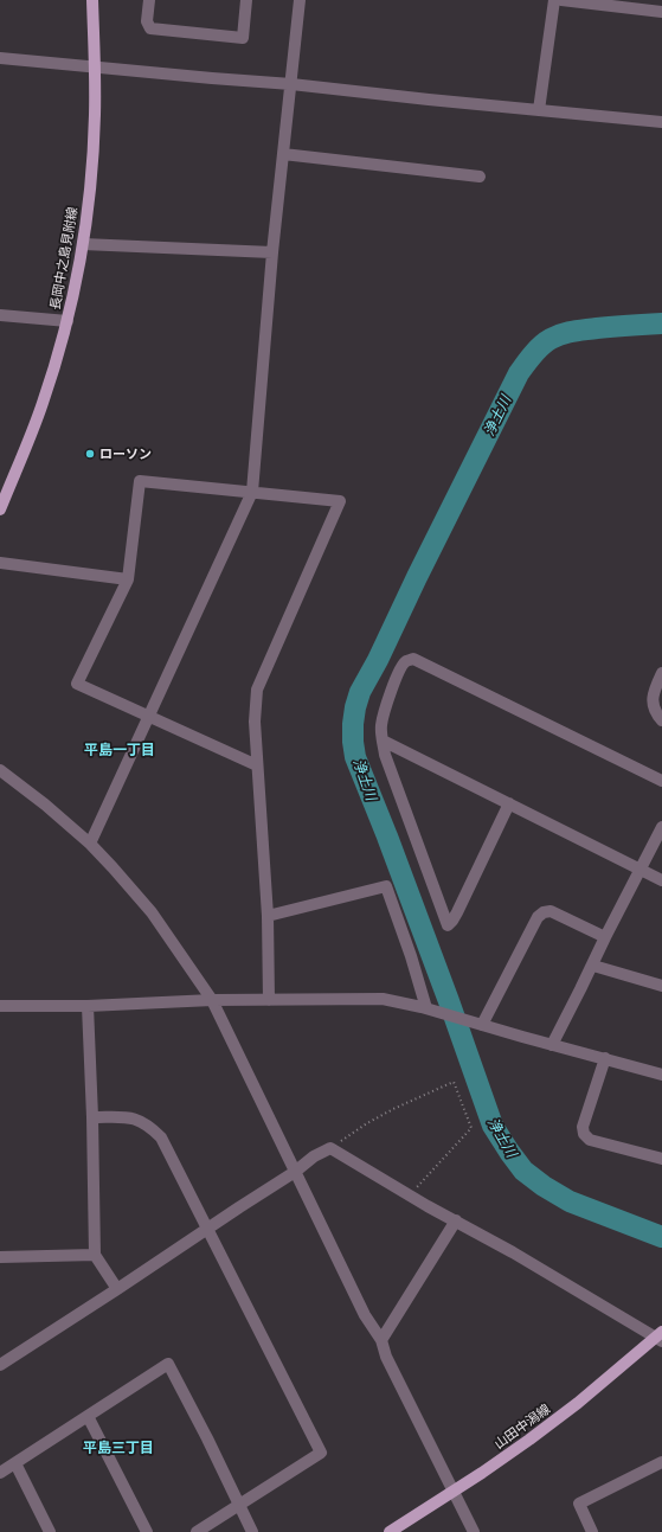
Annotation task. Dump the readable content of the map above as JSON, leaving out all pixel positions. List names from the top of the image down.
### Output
{
  "streets": {
    "main road": ["長岡中之島見附線", "山田中潟線"]
  },
  "districts": ["平島一丁目", "平島三丁目"],
  "water": ["浄土川"],
  "places": ["ローソン"]
}
